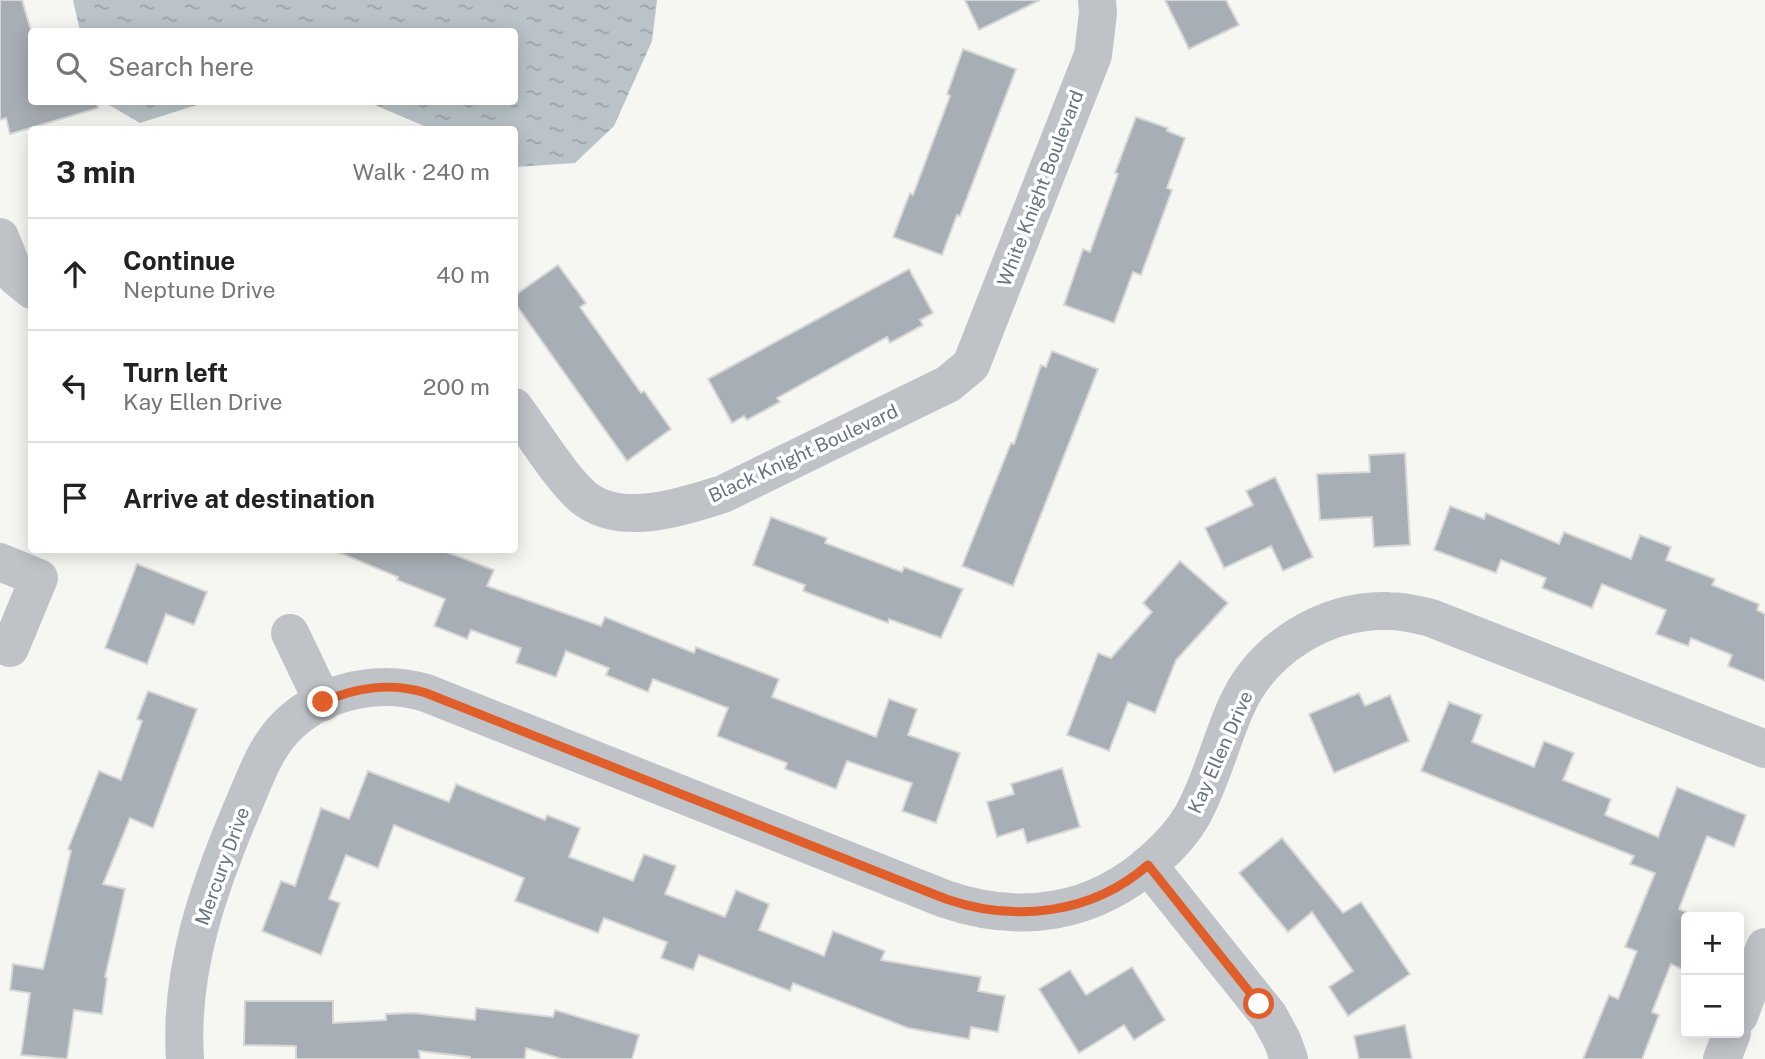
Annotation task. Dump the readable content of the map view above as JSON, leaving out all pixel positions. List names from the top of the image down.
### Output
{
  "streets": {
    "street": [
      "White Knight Boulevard",
      "Black Knight Boulevard",
      "Kay Ellen Drive",
      "Mercury Drive"
    ]
  },
  "crossings": [
    ["White Knight Boulevard", "Black Knight Boulevard"],
    ["Kay Ellen Drive", "Mercury Drive"]
  ],
  "page": {
    "search": "Search here",
    "heading": ["3 min", "Walk · 240 m"],
    "list": [
      ["Continue", "Neptune Drive", "40 m"],
      ["Turn left", "Kay Ellen Drive", "200 m"],
      "Arrive at destination"
    ],
    "map_buttons": ["+", "−"]
  }
}
